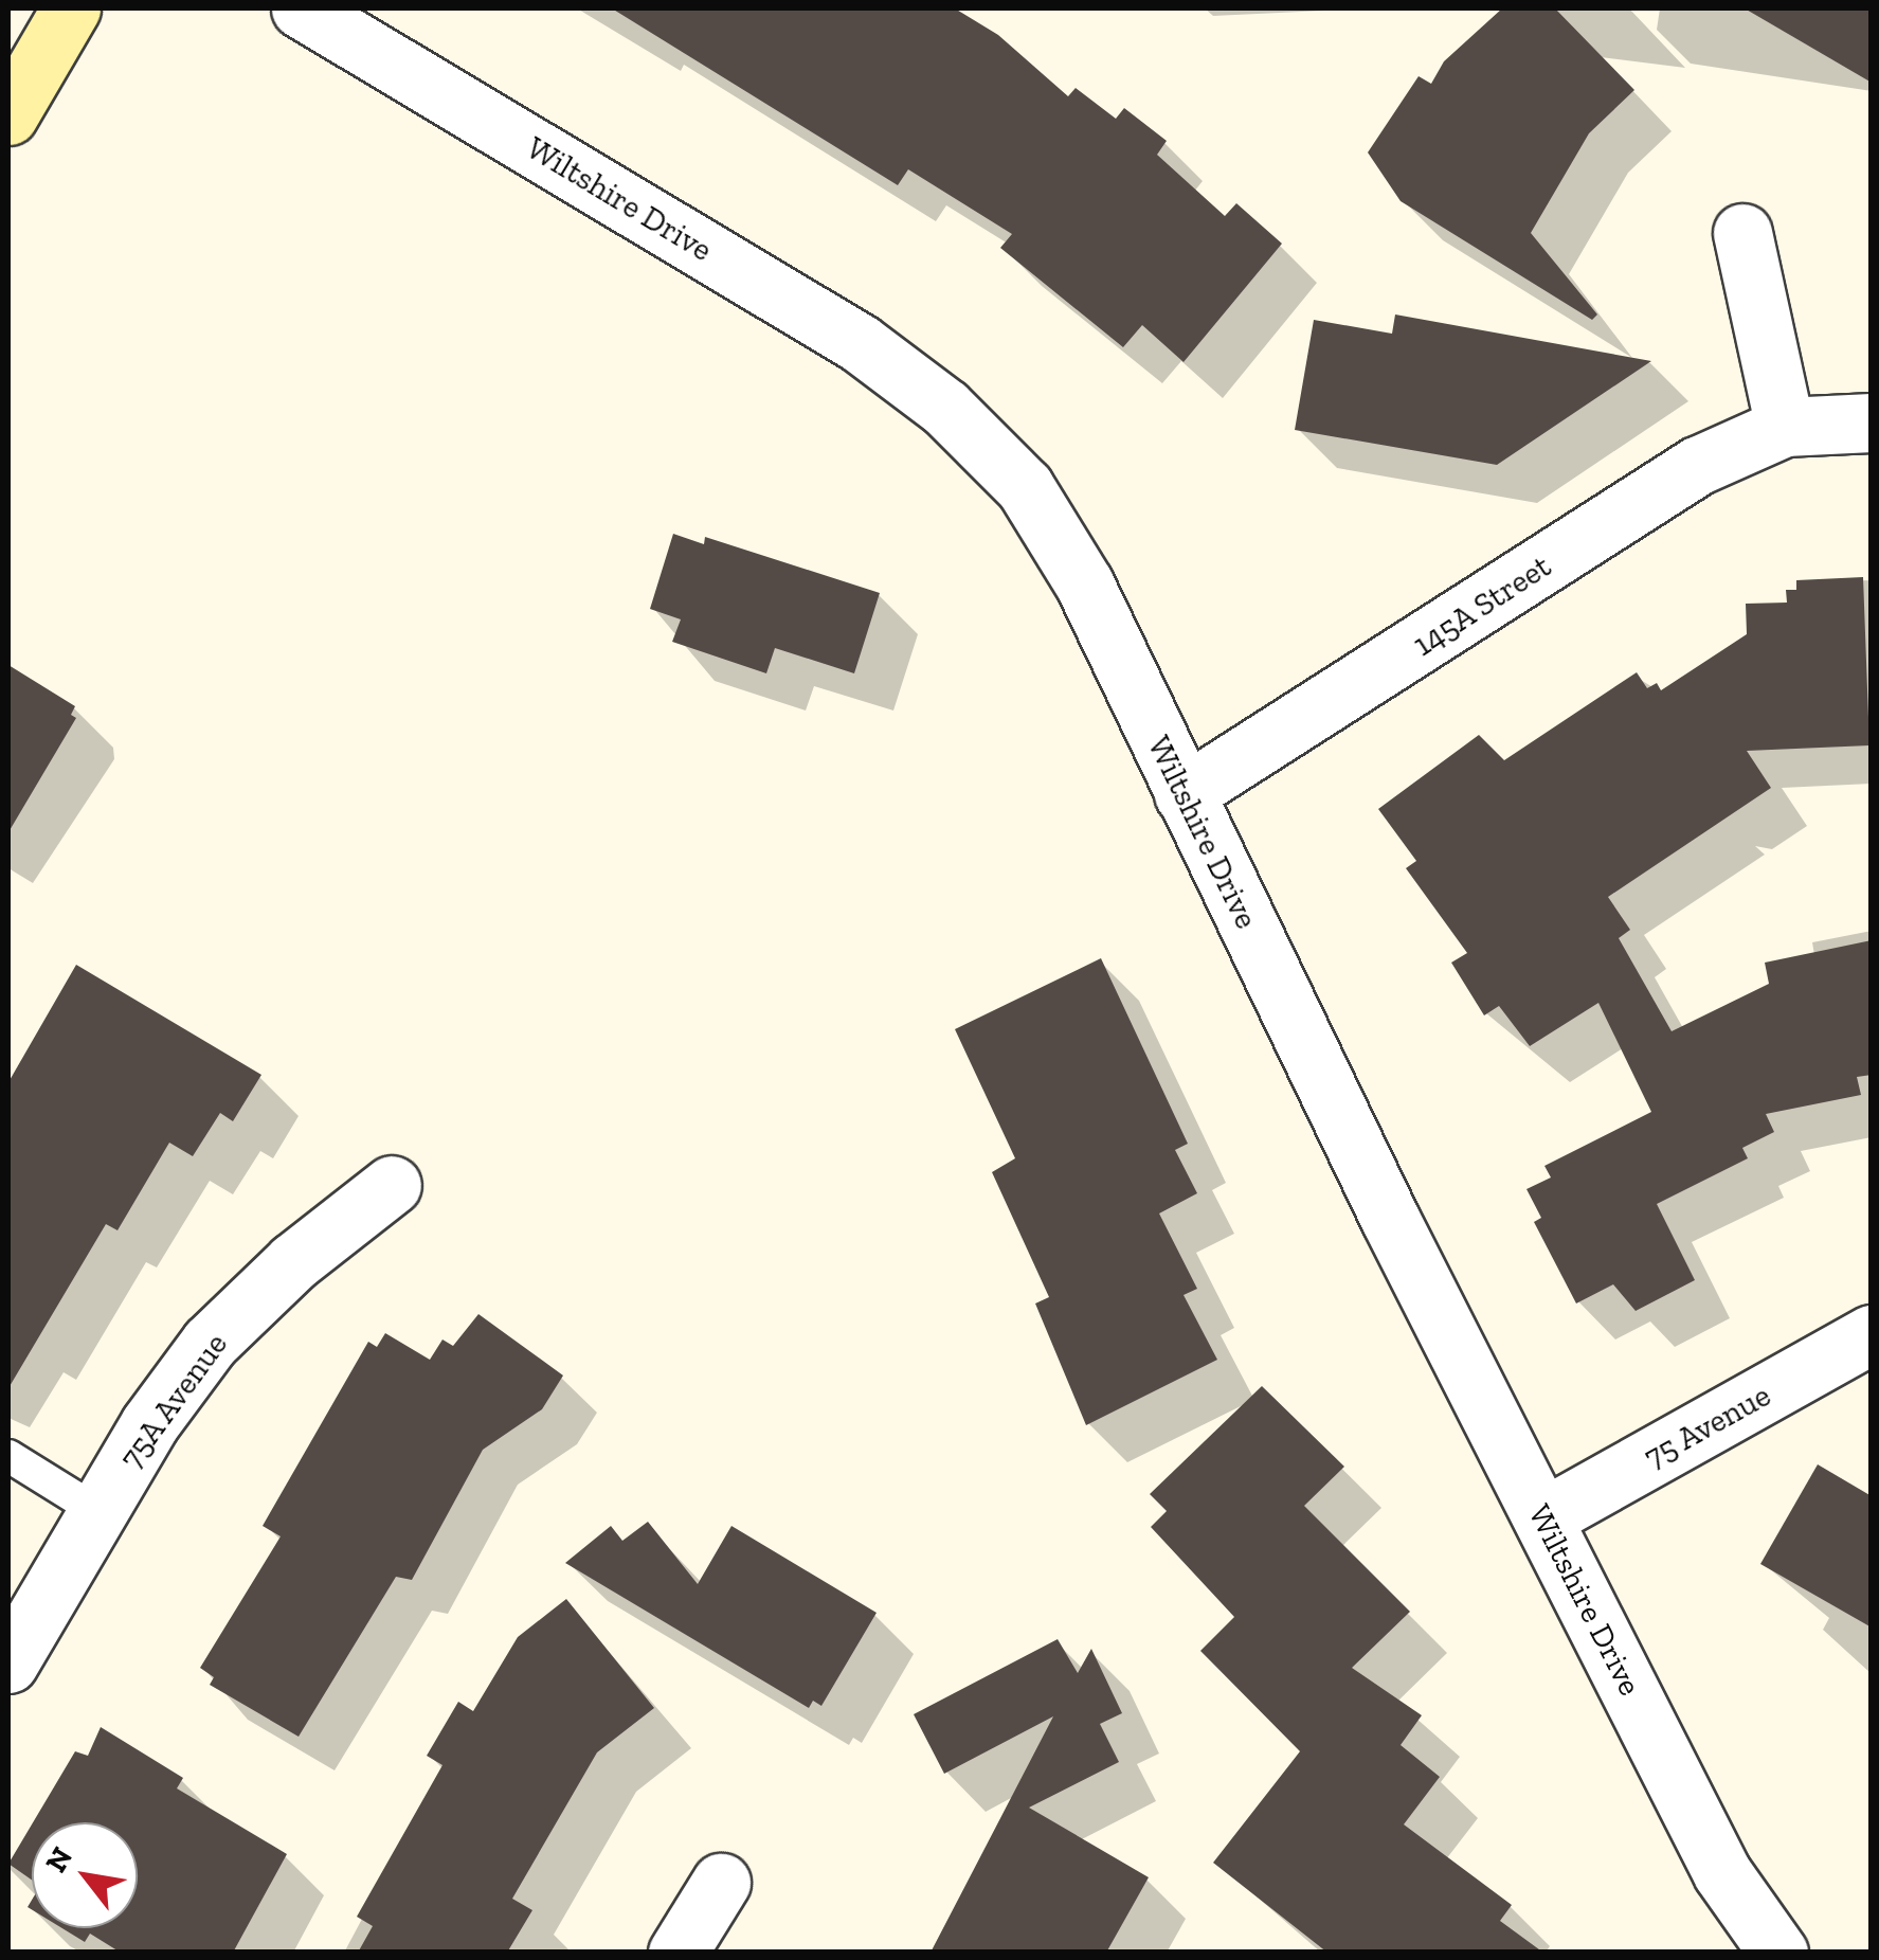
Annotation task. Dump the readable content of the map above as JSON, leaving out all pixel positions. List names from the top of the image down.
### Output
{
  "streets": {
    "street": [
      "Wiltshire Drive",
      "145A Street",
      "75A Avenue",
      "75 Avenue"
    ]
  },
  "crossings": [
    ["Wiltshire Drive", "145A Street"],
    ["Wiltshire Drive", "75 Avenue"]
  ],
  "north": "top left"
}
